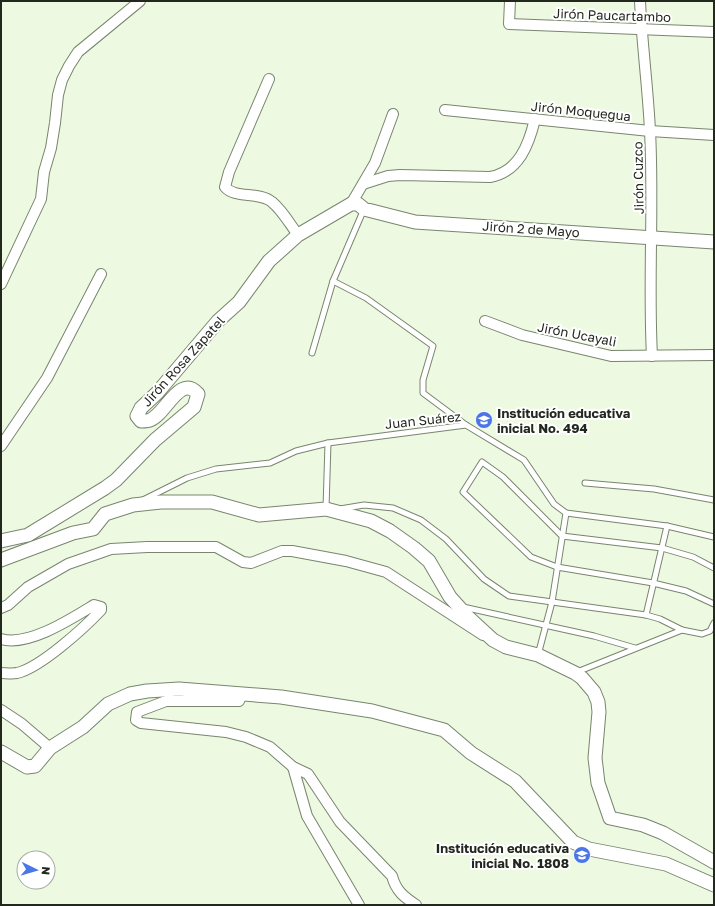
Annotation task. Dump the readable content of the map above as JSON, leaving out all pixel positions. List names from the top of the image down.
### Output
{
  "streets": {
    "street": [
      "Jirón Paucartambo",
      "Jirón Moquegua",
      "Jirón Cuzco",
      "Jirón 2 de Mayo",
      "Jirón Ucayali",
      "Jirón Rosa Zapatel"
    ],
    "lane": ["Juan Suárez"]
  },
  "crossings": [
    ["Jirón Paucartambo", "Jirón Cuzco"],
    ["Jirón Moquegua", "Jirón Cuzco"],
    ["Jirón Cuzco", "Jirón 2 de Mayo"],
    ["Jirón Cuzco", "Jirón Ucayali"],
    ["Jirón 2 de Mayo", "Jirón Rosa Zapatel"]
  ],
  "places": {
    "school or university": ["Institución educativa inicial No. 494", "Institución educativa inicial No. 1808"]
  },
  "north": "right"
}
